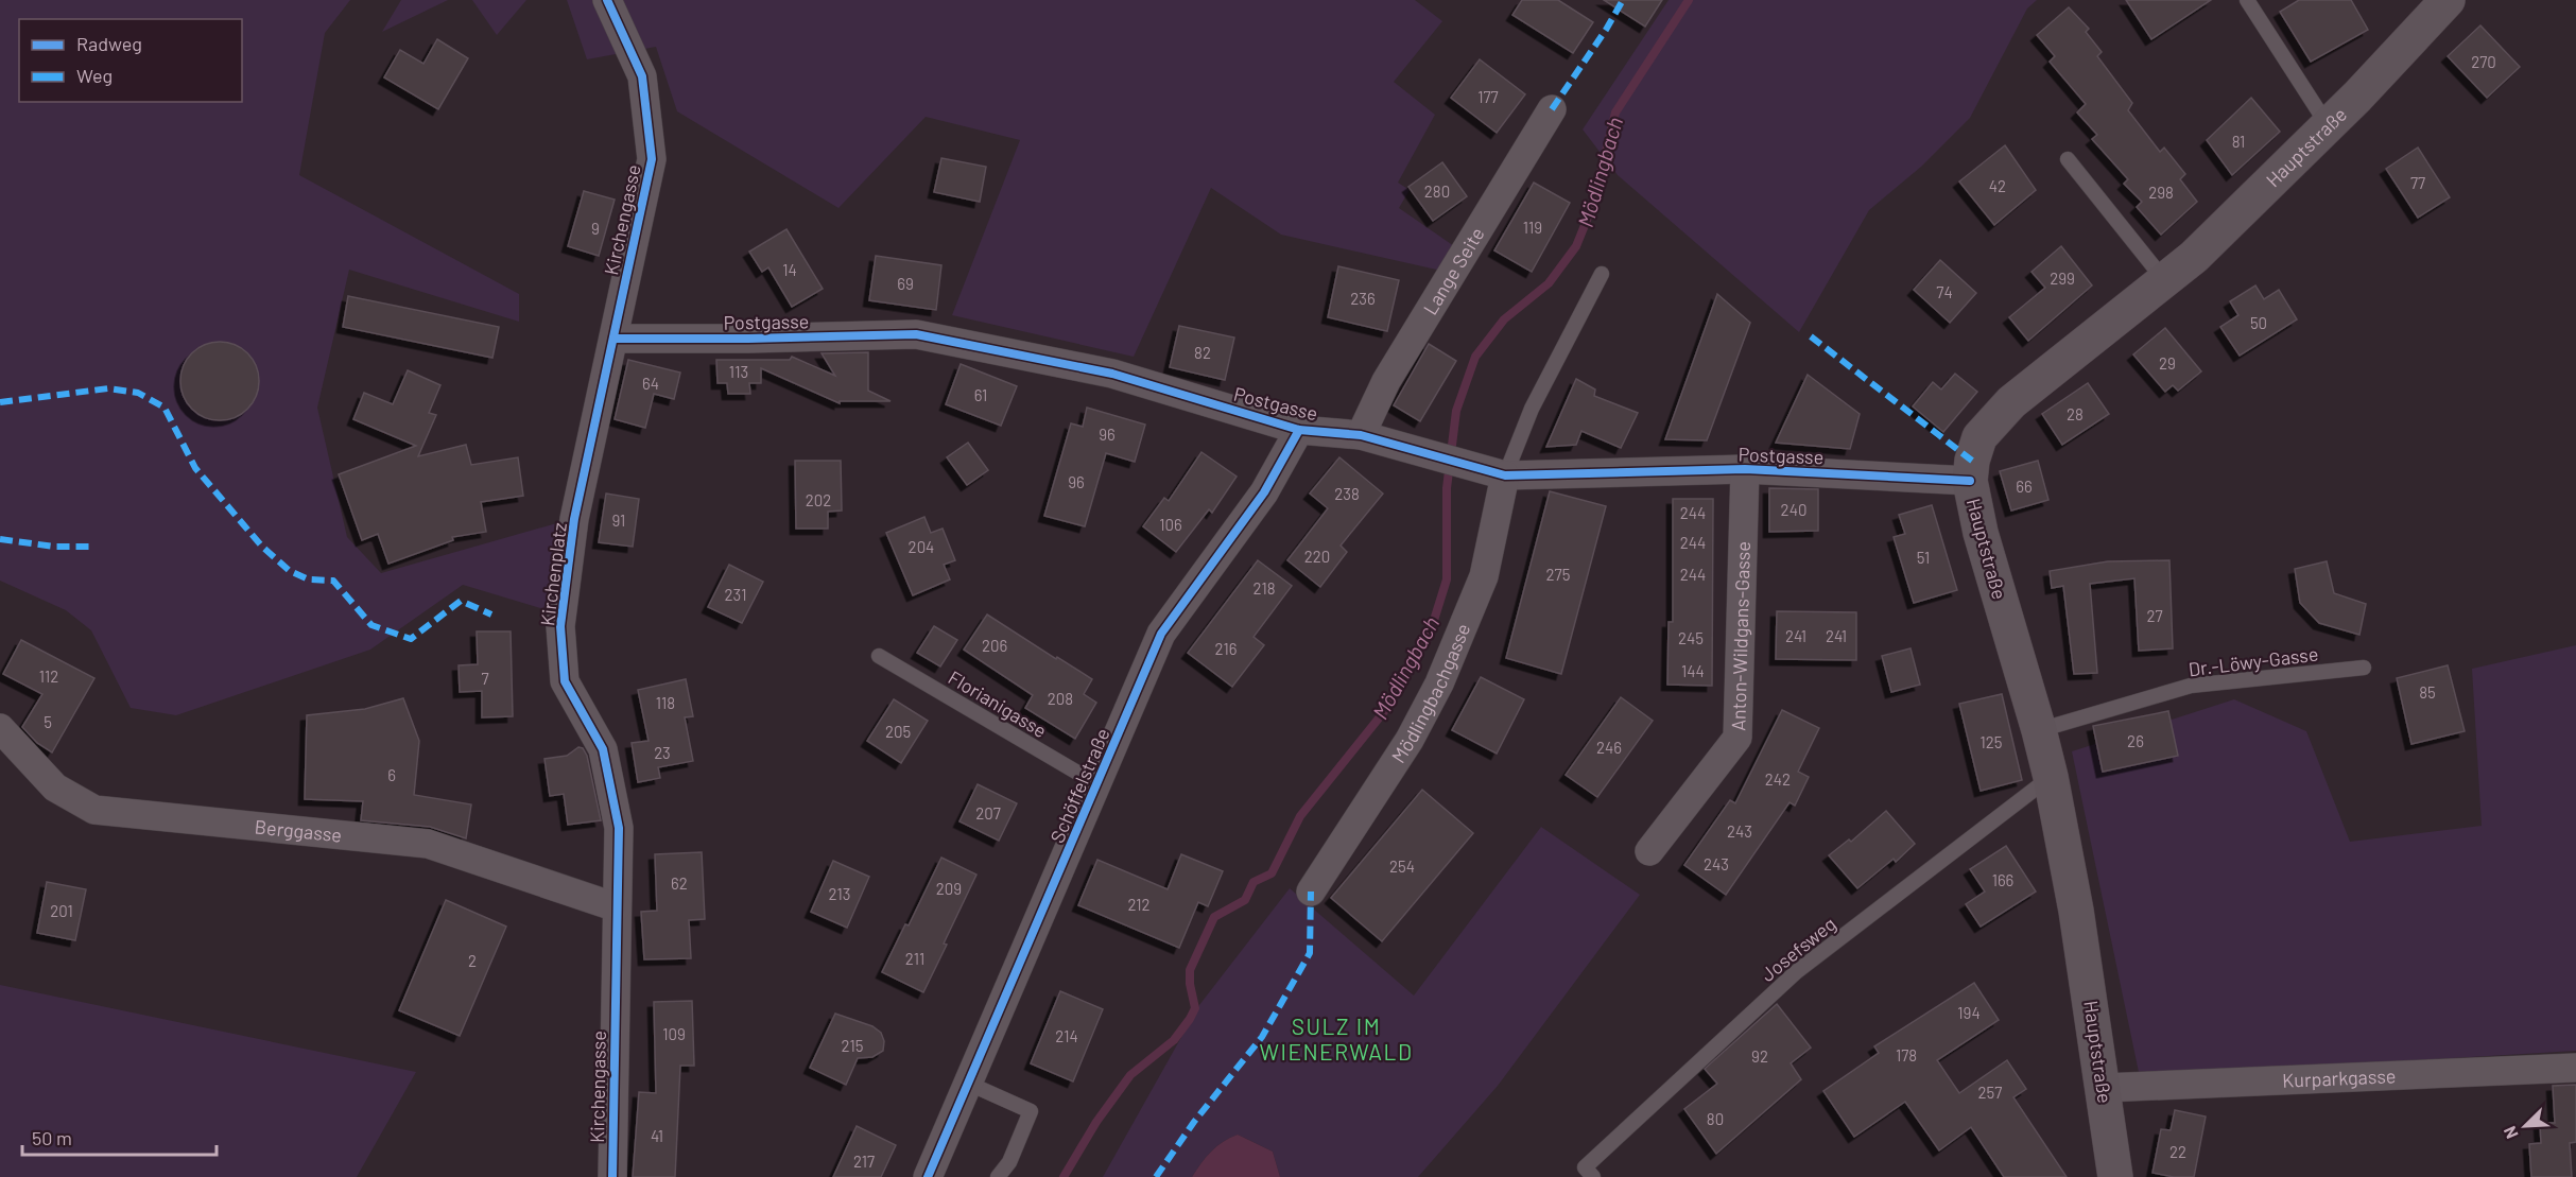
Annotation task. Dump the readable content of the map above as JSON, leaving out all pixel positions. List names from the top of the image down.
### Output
{
  "streets": {
    "main road": ["Hauptstraße"],
    "street": [
      "Kirchengasse",
      "Lange Seite",
      "Postgasse",
      "Kirchenplatz",
      "Anton-Wildgans-Gasse",
      "Mödlingbachgasse",
      "Schöffelstraße",
      "Berggasse",
      "Kurparkgasse"
    ],
    "lane": ["Dr.-Löwy-Gasse", "Florianigasse", "Josefsweg"]
  },
  "crossings": [
    ["Hauptstraße", "Postgasse"],
    ["Hauptstraße", "Dr.-Löwy-Gasse"],
    ["Hauptstraße", "Josefsweg"],
    ["Hauptstraße", "Kurparkgasse"],
    ["Kirchengasse", "Postgasse"],
    ["Kirchengasse", "Kirchenplatz"],
    ["Lange Seite", "Postgasse"],
    ["Postgasse", "Kirchenplatz"],
    ["Postgasse", "Anton-Wildgans-Gasse"],
    ["Postgasse", "Mödlingbachgasse"],
    ["Postgasse", "Schöffelstraße"],
    ["Kirchenplatz", "Berggasse"],
    ["Florianigasse", "Schöffelstraße"]
  ],
  "districts": ["SULZ IM WIENERWALD"],
  "water": ["Mödlingbach"],
  "house_numbers": [
    "270",
    "177",
    "81",
    "77",
    "42",
    "280",
    "298",
    "119",
    "9",
    "14",
    "299",
    "69",
    "74",
    "236",
    "50",
    "82",
    "29",
    "113",
    "64",
    "61",
    "28",
    "96",
    "96",
    "66",
    "238",
    "202",
    "240",
    "244",
    "91",
    "106",
    "244",
    "204",
    "220",
    "51",
    "275",
    "244",
    "218",
    "231",
    "27",
    "241",
    "241",
    "245",
    "206",
    "216",
    "144",
    "112",
    "7",
    "85",
    "208",
    "118",
    "5",
    "205",
    "26",
    "125",
    "246",
    "23",
    "6",
    "242",
    "207",
    "243",
    "243",
    "254",
    "166",
    "62",
    "209",
    "213",
    "212",
    "201",
    "211",
    "2",
    "194",
    "109",
    "214",
    "215",
    "178",
    "92",
    "257",
    "80",
    "41",
    "22",
    "217"
  ],
  "legend": ["Radweg", "Weg"],
  "scale_bar": "50 m",
  "north": "bottom left"
}
